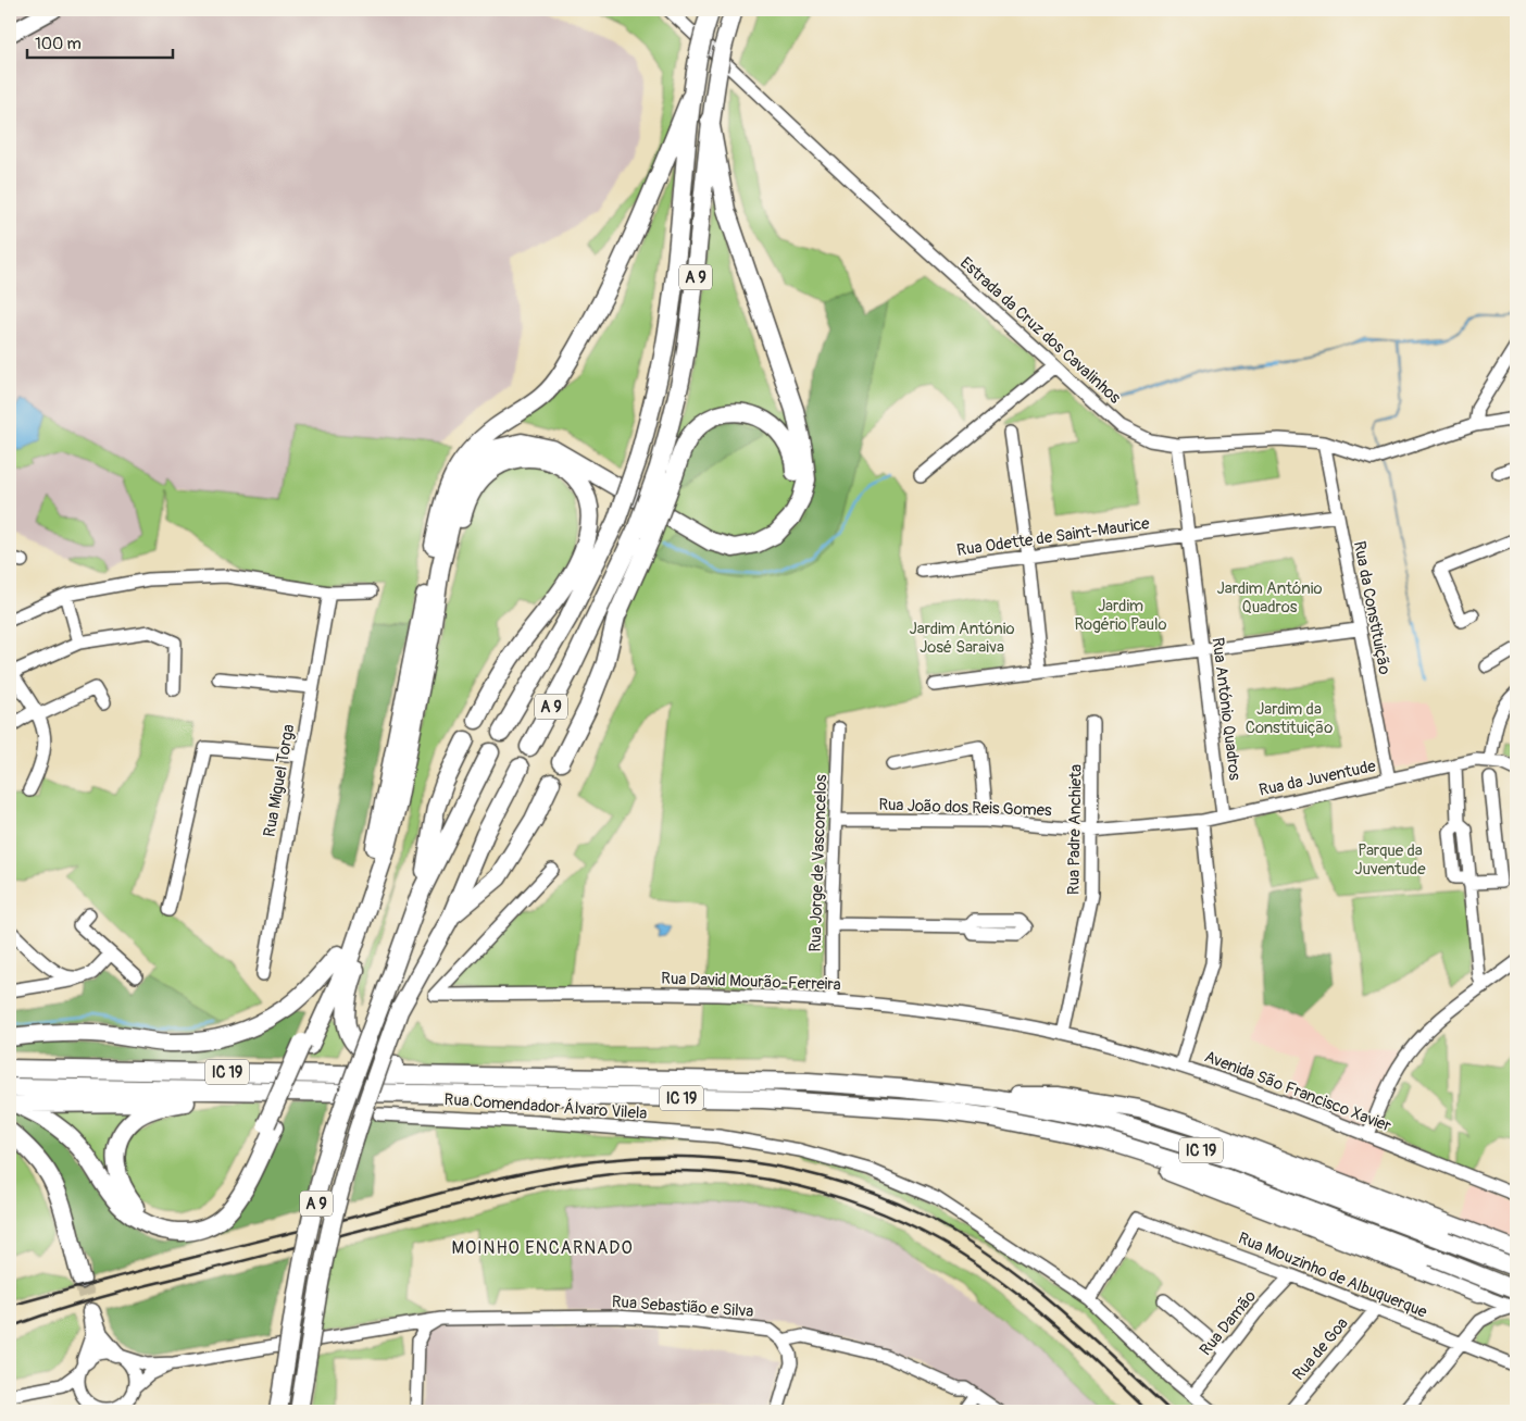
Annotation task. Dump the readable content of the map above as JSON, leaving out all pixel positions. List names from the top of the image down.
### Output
{
  "streets": {
    "highway": ["A 9", "IC 19"],
    "street": [
      "Estrada da Cruz dos Cavalinhos",
      "Rua Odette de Saint-Maurice",
      "Rua da Constituição",
      "Rua António Quadros",
      "Rua da Juventude",
      "Rua Miguel Torga",
      "Rua João dos Reis Gomes",
      "Rua Padre Anchieta",
      "Rua Jorge de Vasconcelos",
      "Rua David Mourão-Ferreira",
      "Avenida São Francisco Xavier",
      "Rua Comendador Álvaro Vilela",
      "Rua Mouzinho de Albuquerque",
      "Rua Sebastião e Silva",
      "Rua Damão",
      "Rua de Goa"
    ]
  },
  "crossings": [
    ["Estrada da Cruz dos Cavalinhos", "Rua da Constituição"],
    ["Estrada da Cruz dos Cavalinhos", "Rua António Quadros"],
    ["Rua Odette de Saint-Maurice", "Rua da Constituição"],
    ["Rua Odette de Saint-Maurice", "Rua António Quadros"],
    ["Rua da Constituição", "Rua da Juventude"],
    ["Rua António Quadros", "Rua da Juventude"],
    ["Rua da Juventude", "Rua João dos Reis Gomes"],
    ["Rua da Juventude", "Rua Padre Anchieta"],
    ["Rua João dos Reis Gomes", "Rua Padre Anchieta"],
    ["Rua João dos Reis Gomes", "Rua Jorge de Vasconcelos"],
    ["Rua Padre Anchieta", "Rua David Mourão-Ferreira"],
    ["Rua Padre Anchieta", "Avenida São Francisco Xavier"],
    ["Rua Jorge de Vasconcelos", "Rua David Mourão-Ferreira"],
    ["Rua David Mourão-Ferreira", "Avenida São Francisco Xavier"],
    ["Rua Comendador Álvaro Vilela", "Rua Mouzinho de Albuquerque"],
    ["Rua Comendador Álvaro Vilela", "Rua Damão"],
    ["Rua Mouzinho de Albuquerque", "Rua Damão"],
    ["Rua Mouzinho de Albuquerque", "Rua de Goa"]
  ],
  "districts": ["MOINHO ENCARNADO"],
  "parks": [
    "Jardim António Quadros",
    "Jardim Rogério Paulo",
    "Jardim António José Saraiva",
    "Jardim da Constituição",
    "Parque da Juventude"
  ],
  "scale_bar": "100 m"
}
